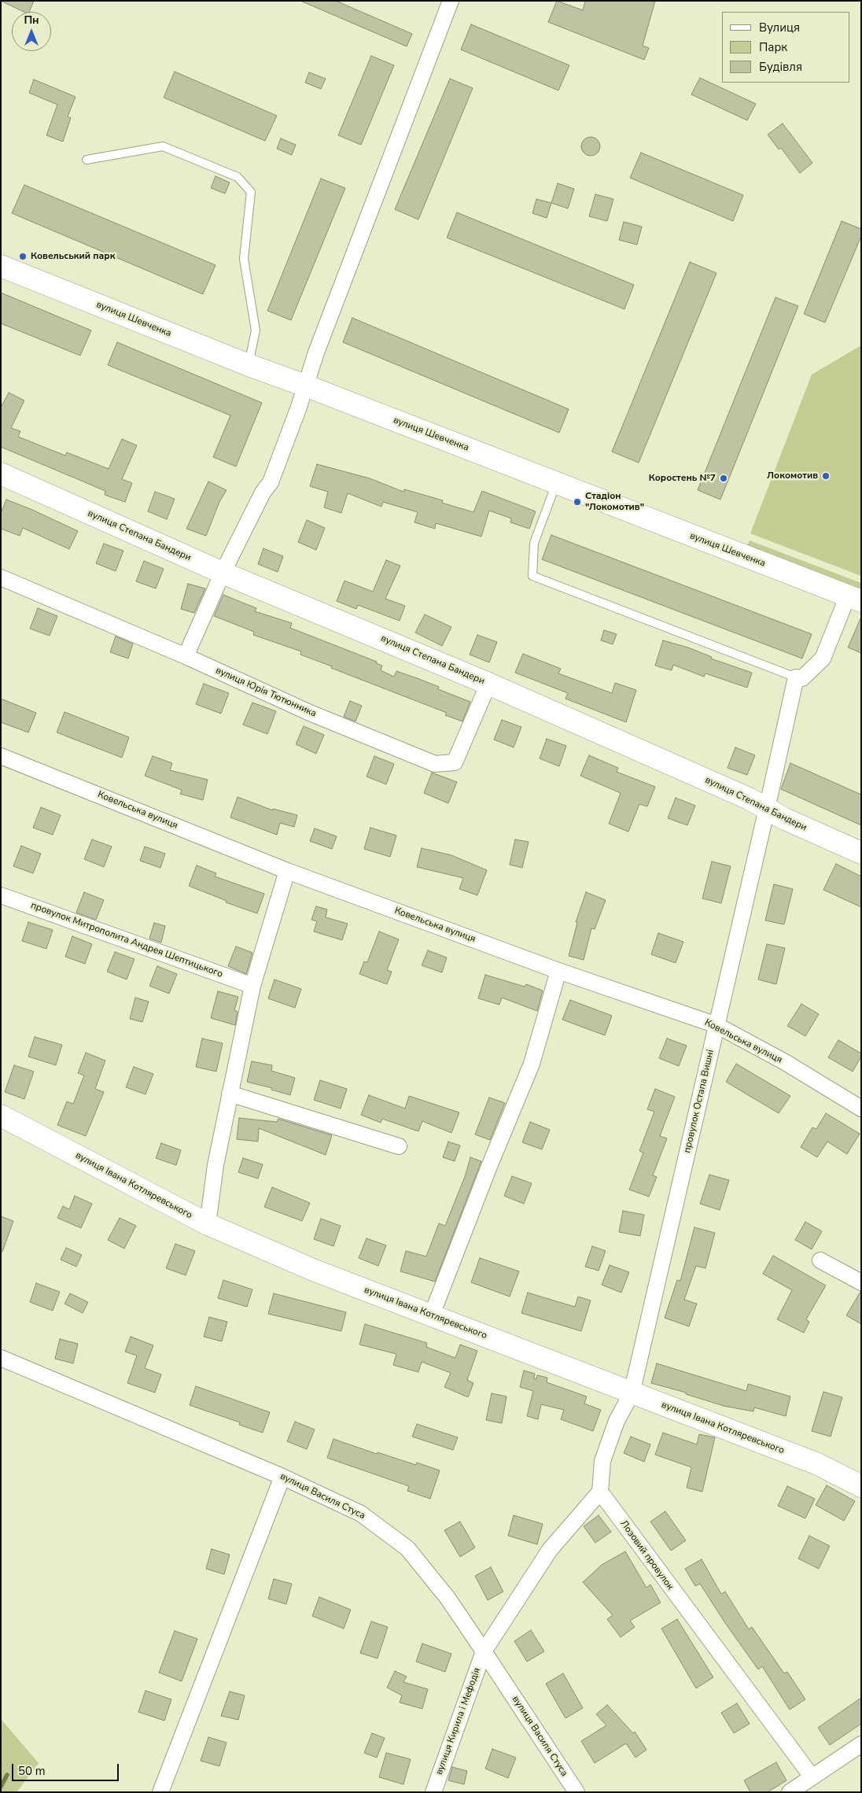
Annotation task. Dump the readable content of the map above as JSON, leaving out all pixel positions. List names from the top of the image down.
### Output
{
  "streets": {
    "street": [
      "вулиця Шевченка",
      "вулиця Степана Бандери",
      "вулиця Юрія Тютюнника",
      "Ковельська вулиця",
      "провулок Митрополита Андрея Шептицького",
      "провулок Остапа Вишні",
      "вулиця Івана Котляревського",
      "вулиця Василя Стуса",
      "Лозовий провулок",
      "вулиця Кирила і Мефодія"
    ]
  },
  "crossings": [
    ["вулиця Степана Бандери", "вулиця Юрія Тютюнника"],
    ["вулиця Степана Бандери", "провулок Остапа Вишні"],
    ["Ковельська вулиця", "провулок Остапа Вишні"],
    ["провулок Остапа Вишні", "вулиця Івана Котляревського"],
    ["провулок Остапа Вишні", "Лозовий провулок"],
    ["вулиця Василя Стуса", "вулиця Кирила і Мефодія"]
  ],
  "places": [
    "Ковельський парк",
    "Локомотив",
    "Коростень №7",
    "Стадіон \"Локомотив\""
  ],
  "legend": ["Вулиця", "Парк", "Будівля"],
  "scale_bar": "50 m",
  "north": "top"
}
